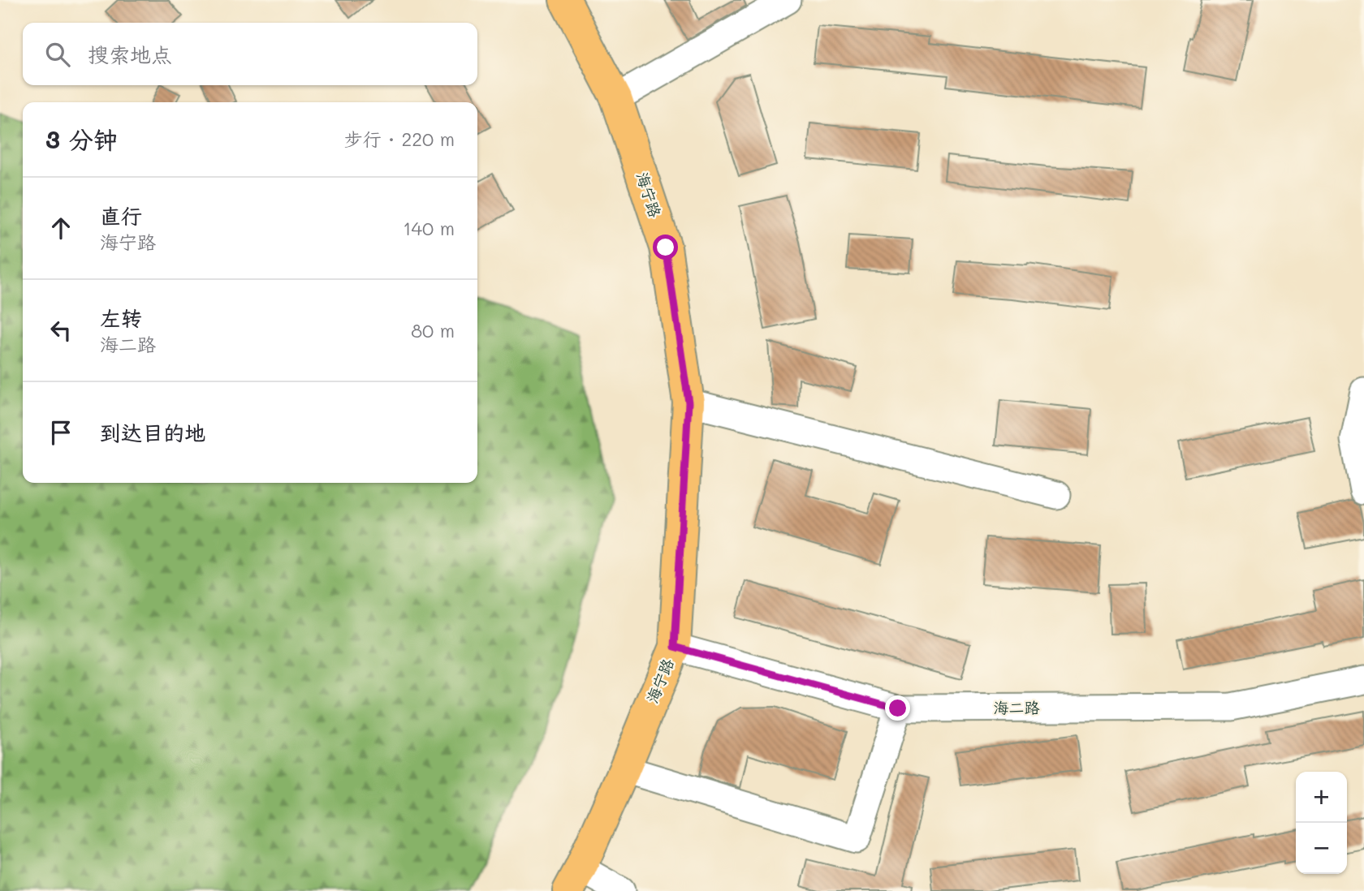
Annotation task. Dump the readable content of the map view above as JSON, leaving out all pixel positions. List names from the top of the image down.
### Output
{
  "streets": {
    "main road": ["海宁路"],
    "street": ["海二路"]
  },
  "crossings": [
    ["海宁路", "海二路"]
  ],
  "page": {
    "search": "搜索地点",
    "heading": ["3 分钟", "步行 · 220 m"],
    "list": [
      ["直行", "海宁路", "140 m"],
      ["左转", "海二路", "80 m"],
      "到达目的地"
    ],
    "map_buttons": ["+", "−"]
  }
}
